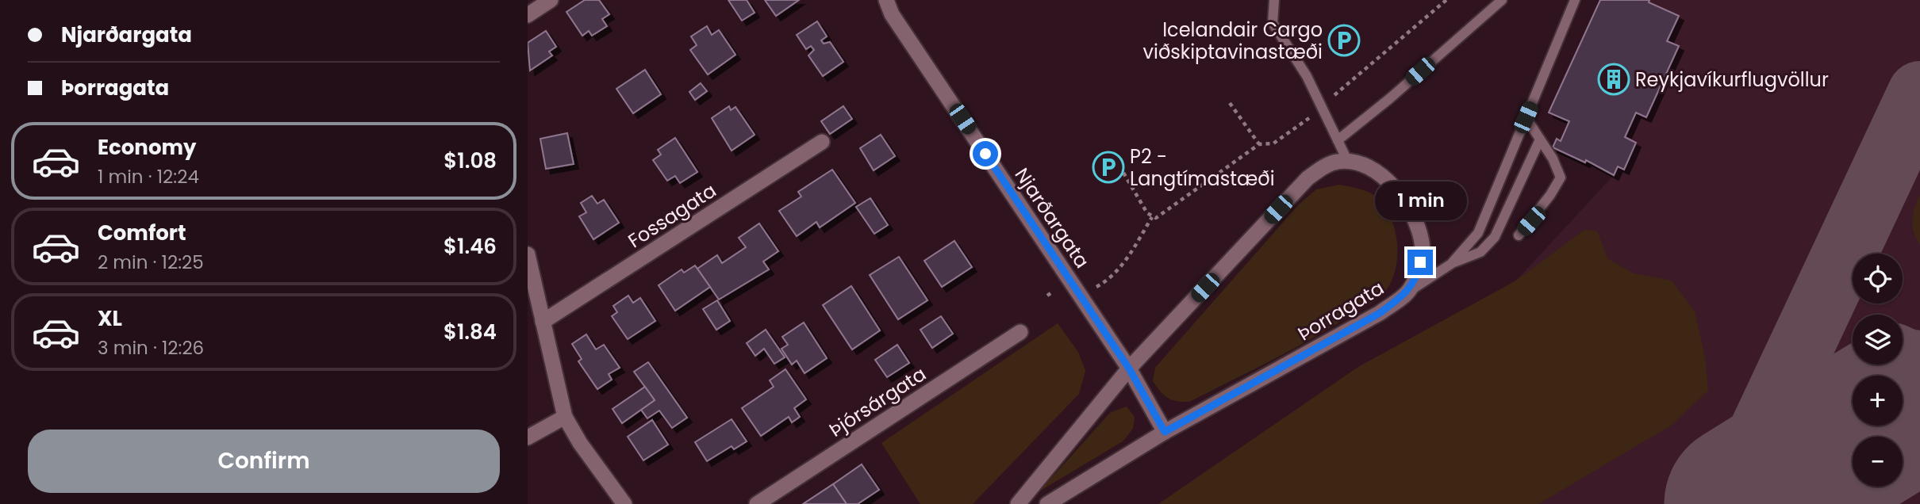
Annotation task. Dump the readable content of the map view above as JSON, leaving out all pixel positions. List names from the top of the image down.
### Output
{
  "streets": {
    "main road": [
      "Fossagata",
      "Njarðargata",
      "Þorragata",
      "Þjórsárgata"
    ]
  },
  "crossings": [
    ["Njarðargata", "Þorragata"]
  ],
  "places": {
    "parking": ["Icelandair Cargo viðskiptavinastæði", "P2 - Langtímastæði"],
    "building": ["Reykjavíkurflugvöllur"]
  },
  "page": {
    "banner": ["Njarðargata", "Þorragata"],
    "list": [
      {
        "name": "Economy",
        "note": "1 min · 12:24",
        "value": "$1.08"
      },
      {
        "name": "Comfort",
        "note": "2 min · 12:25",
        "value": "$1.46"
      },
      {
        "name": "XL",
        "note": "3 min · 12:26",
        "value": "$1.84"
      }
    ],
    "bubble": "1 min",
    "map_buttons": ["+", "−"],
    "buttons": "Confirm"
  }
}
